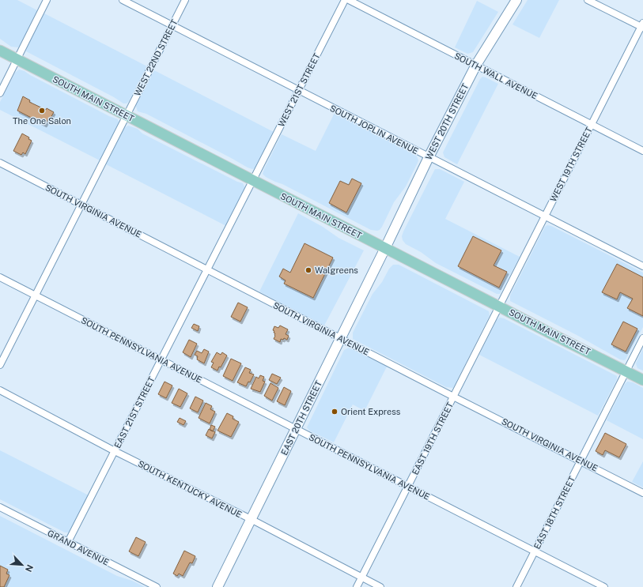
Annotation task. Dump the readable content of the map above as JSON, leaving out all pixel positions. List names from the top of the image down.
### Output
{
  "streets": {
    "main road": ["SOUTH MAIN STREET", "WEST 20TH STREET", "EAST 20TH STREET"],
    "street": [
      "WEST 22ND STREET",
      "SOUTH WALL AVENUE",
      "WEST 21ST STREET",
      "SOUTH JOPLIN AVENUE",
      "WEST 19TH STREET",
      "SOUTH VIRGINIA AVENUE",
      "SOUTH PENNSYLVANIA AVENUE",
      "EAST 21ST STREET",
      "EAST 19TH STREET",
      "SOUTH KENTUCKY AVENUE",
      "EAST 18TH STREET",
      "GRAND AVENUE"
    ]
  },
  "crossings": [
    ["WEST 22ND STREET", "SOUTH MAIN STREET"],
    ["WEST 22ND STREET", "SOUTH JOPLIN AVENUE"],
    ["WEST 22ND STREET", "SOUTH VIRGINIA AVENUE"],
    ["WEST 22ND STREET", "SOUTH PENNSYLVANIA AVENUE"],
    ["SOUTH WALL AVENUE", "WEST 20TH STREET"],
    ["SOUTH WALL AVENUE", "WEST 19TH STREET"],
    ["WEST 21ST STREET", "SOUTH MAIN STREET"],
    ["WEST 21ST STREET", "SOUTH JOPLIN AVENUE"],
    ["WEST 21ST STREET", "EAST 21ST STREET"],
    ["SOUTH MAIN STREET", "WEST 20TH STREET"],
    ["SOUTH MAIN STREET", "WEST 19TH STREET"],
    ["SOUTH MAIN STREET", "EAST 21ST STREET"],
    ["SOUTH MAIN STREET", "EAST 20TH STREET"],
    ["SOUTH MAIN STREET", "EAST 19TH STREET"],
    ["SOUTH MAIN STREET", "EAST 18TH STREET"],
    ["WEST 20TH STREET", "SOUTH JOPLIN AVENUE"],
    ["WEST 20TH STREET", "EAST 20TH STREET"],
    ["SOUTH JOPLIN AVENUE", "WEST 19TH STREET"],
    ["WEST 19TH STREET", "EAST 19TH STREET"],
    ["SOUTH VIRGINIA AVENUE", "EAST 21ST STREET"],
    ["SOUTH VIRGINIA AVENUE", "EAST 20TH STREET"],
    ["SOUTH VIRGINIA AVENUE", "EAST 19TH STREET"],
    ["SOUTH VIRGINIA AVENUE", "EAST 18TH STREET"],
    ["SOUTH PENNSYLVANIA AVENUE", "EAST 21ST STREET"],
    ["SOUTH PENNSYLVANIA AVENUE", "EAST 20TH STREET"],
    ["SOUTH PENNSYLVANIA AVENUE", "EAST 19TH STREET"],
    ["SOUTH PENNSYLVANIA AVENUE", "EAST 18TH STREET"],
    ["EAST 21ST STREET", "SOUTH KENTUCKY AVENUE"],
    ["EAST 21ST STREET", "GRAND AVENUE"],
    ["EAST 20TH STREET", "SOUTH KENTUCKY AVENUE"],
    ["EAST 19TH STREET", "SOUTH KENTUCKY AVENUE"]
  ],
  "places": ["The One Salon", "Walgreens", "Orient Express"],
  "north": "bottom right"
}
